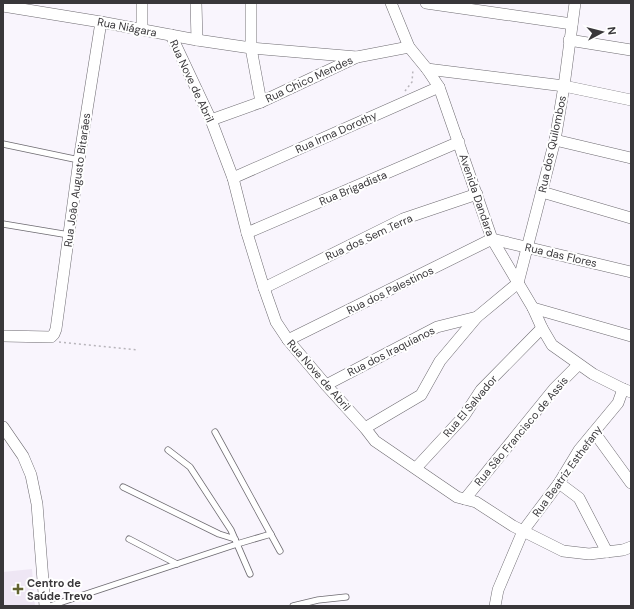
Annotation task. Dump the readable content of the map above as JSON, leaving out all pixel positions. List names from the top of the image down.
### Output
{
  "streets": {
    "street": [
      "Rua Niágara",
      "Rua Chico Mendes",
      "Rua Nove de Abril",
      "Rua Irma Dorothy",
      "Rua dos Quilombos",
      "Rua João Augusto Bitarães",
      "Rua Brigadista",
      "Avenida Dandara",
      "Rua dos Sem Terra",
      "Rua das Flores",
      "Rua dos Palestinos",
      "Rua dos Iraquianos",
      "Rua El Salvador",
      "Rua Sâo Francisco de Assis",
      "Rua Beatriz Esthefany"
    ]
  },
  "crossings": [
    ["Rua Niágara", "Rua Chico Mendes"],
    ["Rua Niágara", "Rua Nove de Abril"],
    ["Rua Niágara", "Rua João Augusto Bitarães"],
    ["Rua Chico Mendes", "Rua Nove de Abril"],
    ["Rua Chico Mendes", "Avenida Dandara"],
    ["Rua Nove de Abril", "Rua Irma Dorothy"],
    ["Rua Nove de Abril", "Rua Brigadista"],
    ["Rua Nove de Abril", "Rua dos Sem Terra"],
    ["Rua Nove de Abril", "Rua dos Palestinos"],
    ["Rua Nove de Abril", "Rua dos Iraquianos"],
    ["Rua Nove de Abril", "Rua El Salvador"],
    ["Rua Nove de Abril", "Rua Sâo Francisco de Assis"],
    ["Rua Nove de Abril", "Rua Beatriz Esthefany"],
    ["Rua Irma Dorothy", "Avenida Dandara"],
    ["Rua dos Quilombos", "Avenida Dandara"],
    ["Rua dos Quilombos", "Rua das Flores"],
    ["Rua dos Quilombos", "Rua dos Iraquianos"],
    ["Rua Brigadista", "Avenida Dandara"],
    ["Avenida Dandara", "Rua dos Sem Terra"],
    ["Avenida Dandara", "Rua das Flores"],
    ["Avenida Dandara", "Rua dos Palestinos"],
    ["Avenida Dandara", "Rua dos Iraquianos"],
    ["Avenida Dandara", "Rua El Salvador"],
    ["Avenida Dandara", "Rua Sâo Francisco de Assis"],
    ["Avenida Dandara", "Rua Beatriz Esthefany"],
    ["Rua das Flores", "Rua dos Palestinos"]
  ],
  "places": {
    "health": ["Centro de Saúde Trevo"]
  },
  "north": "right"
}
